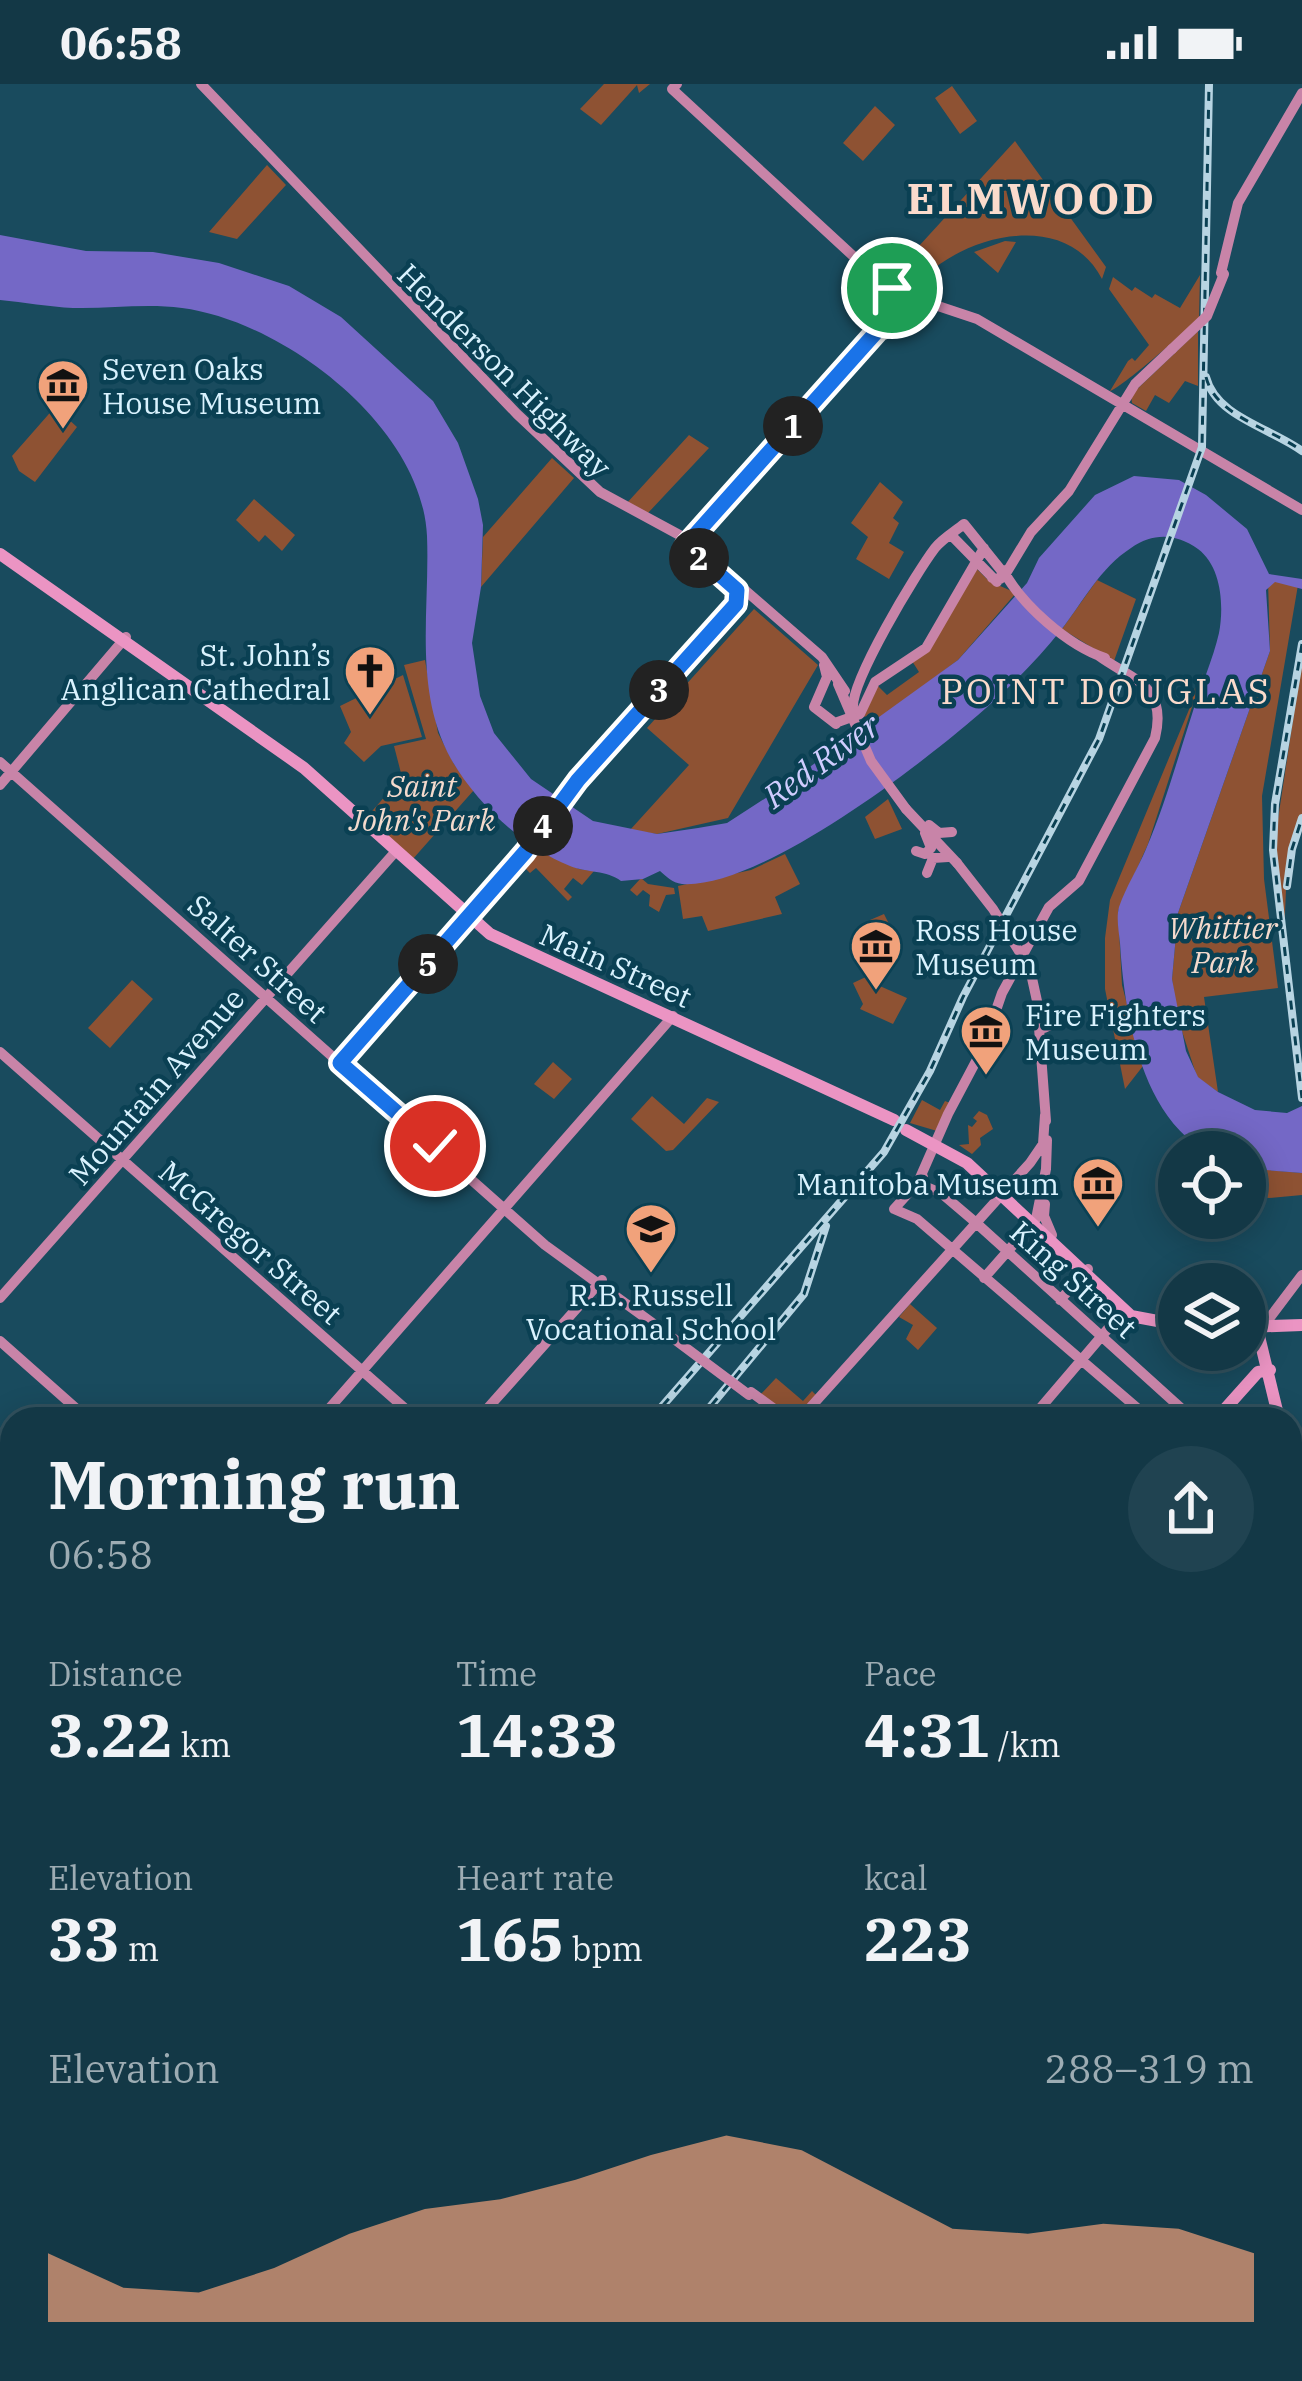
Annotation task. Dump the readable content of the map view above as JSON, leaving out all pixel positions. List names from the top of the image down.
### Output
{
  "streets": {
    "main road": [
      "Henderson Highway",
      "Salter Street",
      "Main Street",
      "Mountain Avenue",
      "McGregor Street",
      "King Street"
    ]
  },
  "crossings": [
    ["Salter Street", "Mountain Avenue"],
    ["Main Street", "Mountain Avenue"],
    ["Mountain Avenue", "McGregor Street"]
  ],
  "districts": ["ELMWOOD", "POINT DOUGLAS"],
  "water": ["Red River"],
  "parks": ["Saint John's Park", "Whittier Park"],
  "places": {
    "museum": [
      "Seven Oaks House Museum",
      "Ross House Museum",
      "Fire Fighters Museum",
      "Manitoba Museum"
    ],
    "church": ["St. John’s Anglican Cathedral"],
    "school or university": ["R.B. Russell Vocational School"]
  },
  "page": {
    "status": "06:58",
    "pins": [
      "1",
      "2",
      "3",
      "4",
      "5"
    ],
    "heading": ["Morning run", "06:58"],
    "stats": [
      ["Distance", "3.22 km"],
      ["Time", "14:33"],
      ["Pace", "4:31 /km"],
      ["Elevation", "33 m"],
      ["Heart rate", "165 bpm"],
      ["kcal", "223"]
    ],
    "chart": ["Elevation", "288–319 m"]
  }
}
